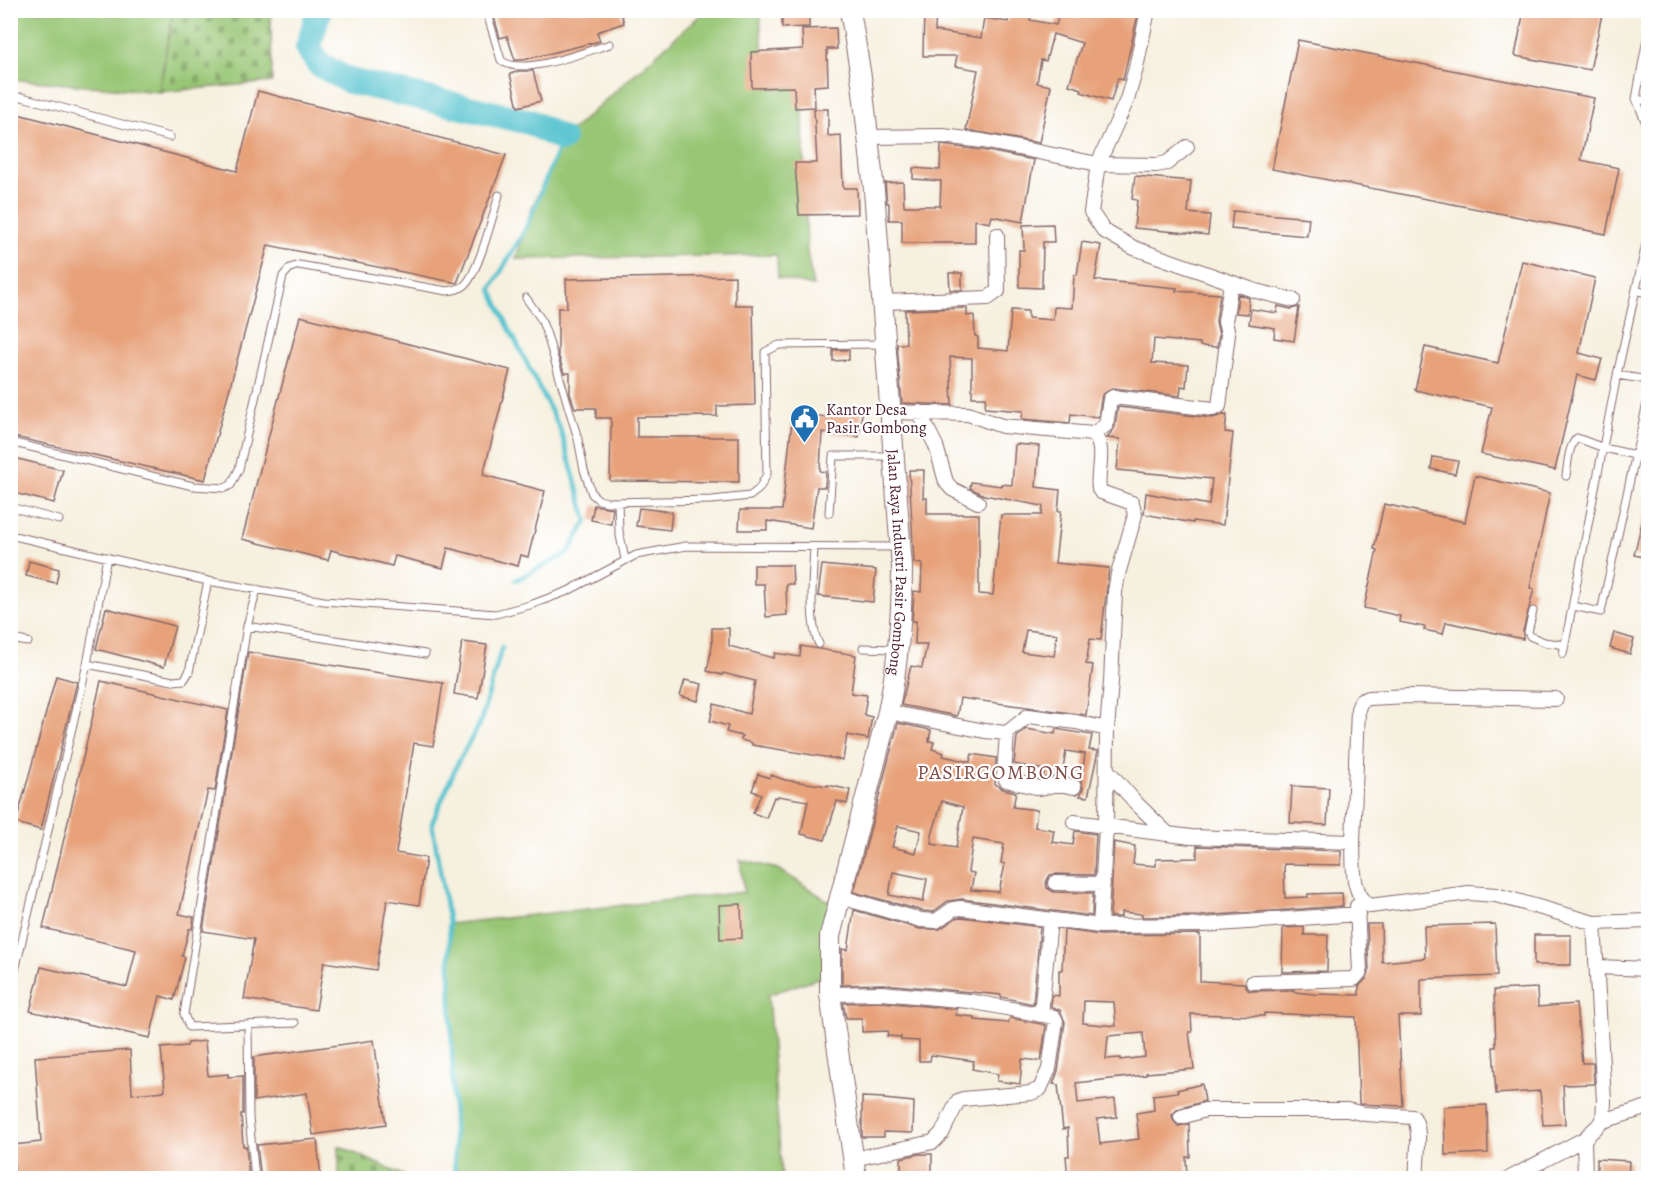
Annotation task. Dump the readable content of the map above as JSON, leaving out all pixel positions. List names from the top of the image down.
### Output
{
  "streets": {
    "main road": ["Jalan Raya Industri Pasir Gombong"]
  },
  "districts": ["PASIRGOMBONG"],
  "places": {
    "public building": ["Kantor Desa Pasir Gombong"]
  }
}
